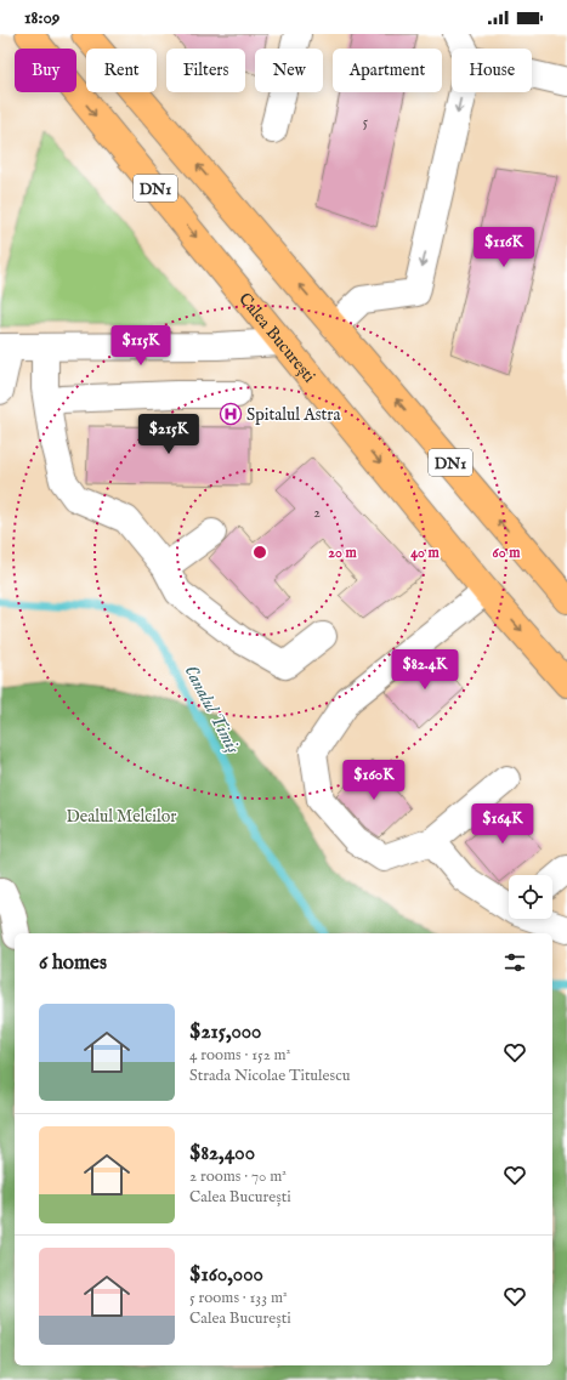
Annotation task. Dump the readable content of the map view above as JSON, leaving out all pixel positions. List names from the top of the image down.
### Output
{
  "streets": {
    "main road": ["DN1", "Calea București"]
  },
  "water": ["Canalul Timiș"],
  "parks": ["Dealul Melcilor"],
  "places": {
    "hospital": ["Spitalul Astra"]
  },
  "house_numbers": ["5", "2"],
  "page": {
    "status": "18:09",
    "chip": [
      "Buy",
      "Rent",
      "Filters",
      "New",
      "Apartment",
      "House"
    ],
    "price": [
      "$116K",
      "$115K",
      "$215K",
      "$82.4K",
      "$160K",
      "$164K"
    ],
    "heading": "6 homes",
    "list": [
      {
        "name": "$215,000",
        "note": "4 rooms · 152 m² · Strada Nicolae Titulescu"
      },
      {
        "name": "$82,400",
        "note": "2 rooms · 70 m² · Calea București"
      },
      {
        "name": "$160,000",
        "note": "5 rooms · 133 m² · Calea București"
      }
    ]
  },
  "rings": ["20 m", "40 m", "60 m"]
}
